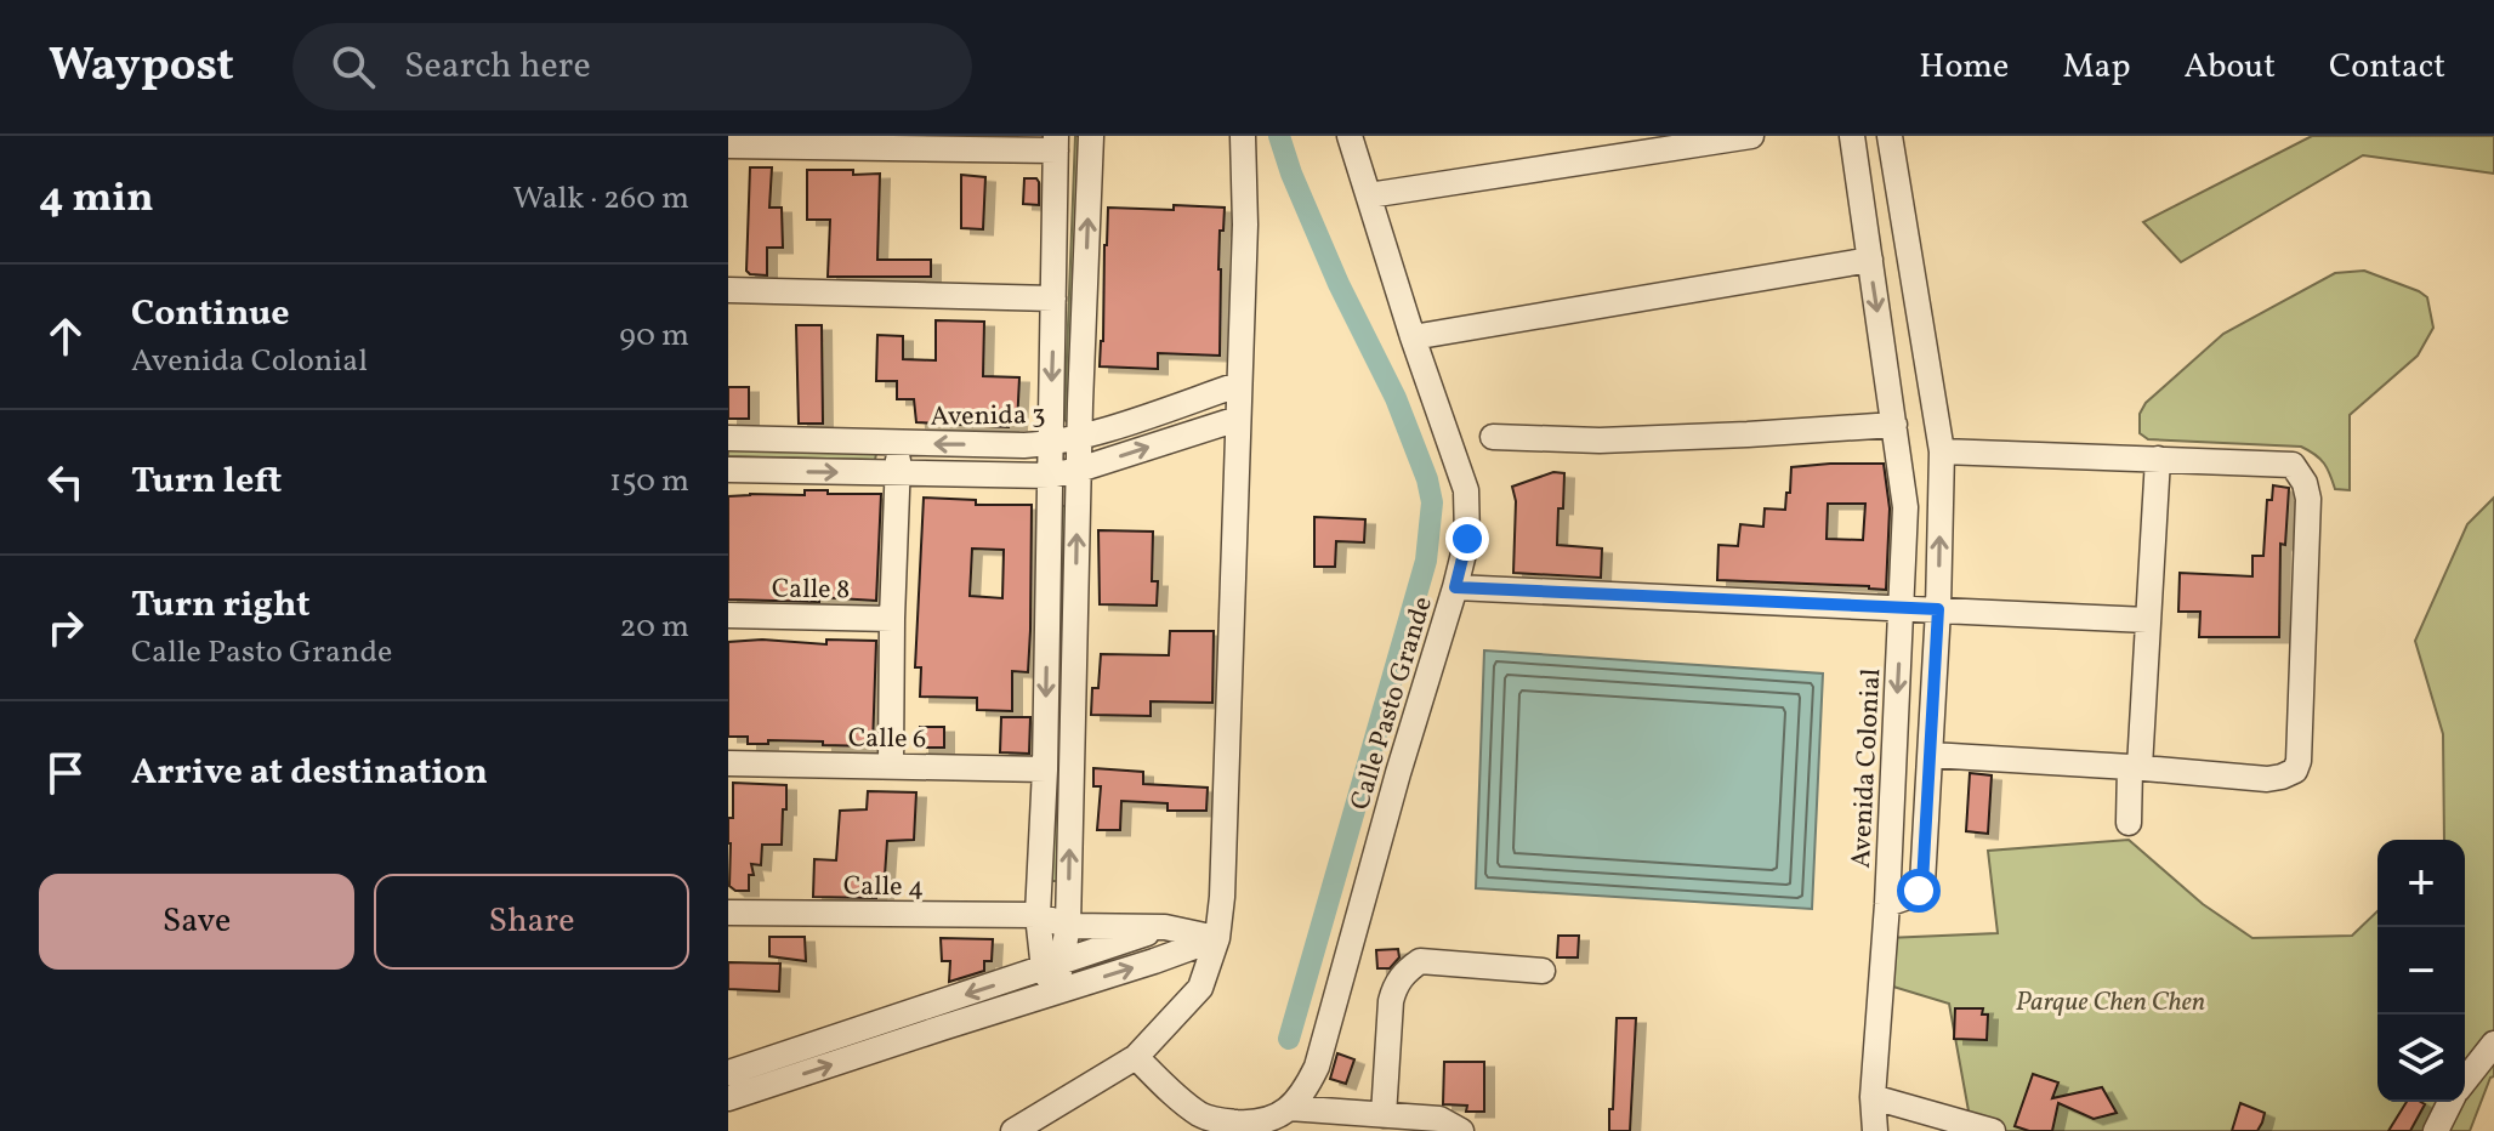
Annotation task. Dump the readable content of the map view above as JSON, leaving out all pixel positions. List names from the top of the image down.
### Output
{
  "streets": {
    "street": [
      "Avenida 3",
      "Calle 8",
      "Calle Pasto Grande",
      "Calle 6",
      "Avenida Colonial",
      "Calle 4"
    ]
  },
  "parks": ["Parque Chen Chen"],
  "page": {
    "header": "Waypost",
    "search": "Search here",
    "nav": [
      "Home",
      "Map",
      "About",
      "Contact"
    ],
    "heading": ["4 min", "Walk · 260 m"],
    "list": [
      ["Continue", "Avenida Colonial", "90 m"],
      ["Turn left", "150 m"],
      ["Turn right", "Calle Pasto Grande", "20 m"],
      "Arrive at destination"
    ],
    "map_buttons": ["+", "−"],
    "buttons": ["Save", "Share"]
  }
}
